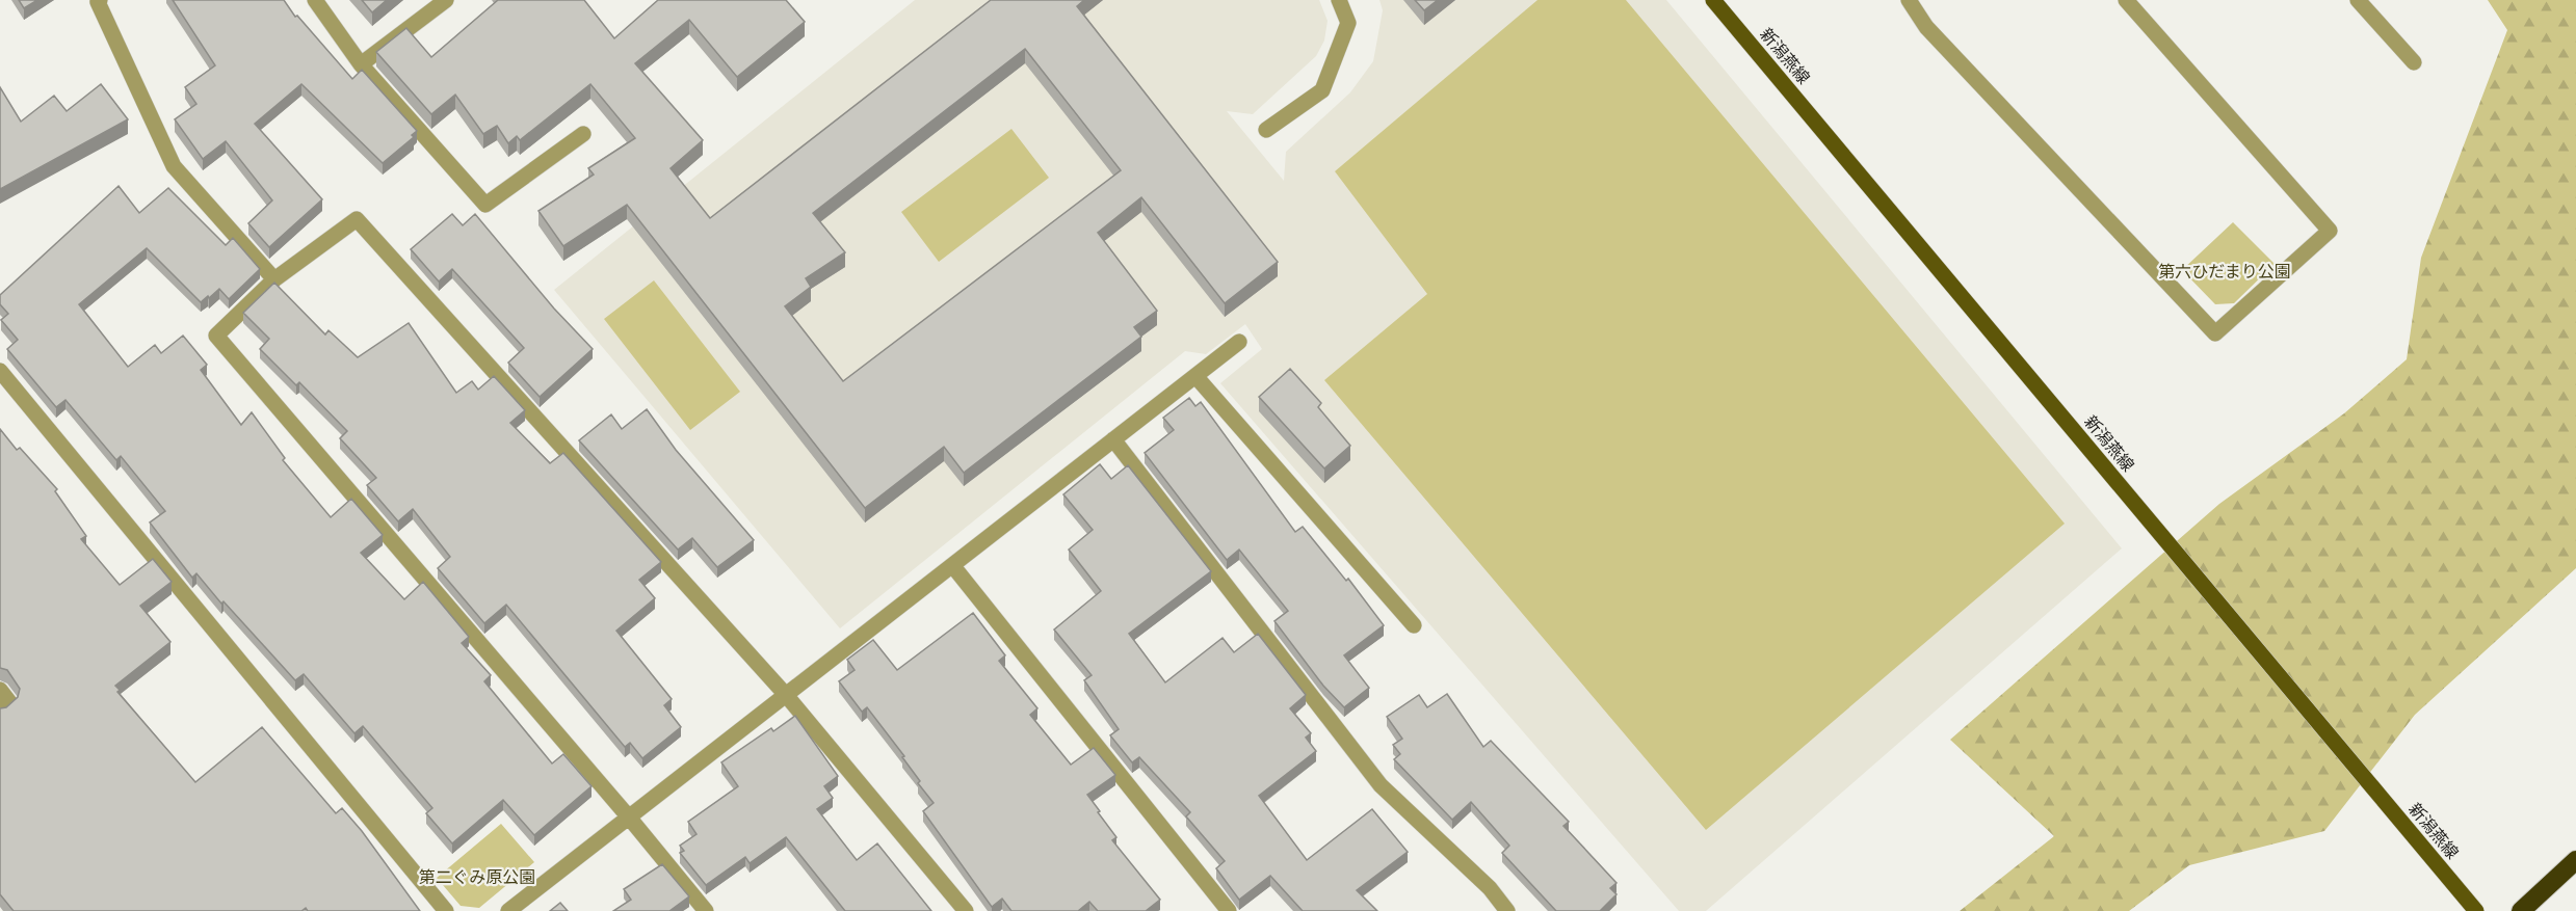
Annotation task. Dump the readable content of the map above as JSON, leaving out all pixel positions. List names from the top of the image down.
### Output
{
  "streets": {
    "main road": ["新潟燕線"]
  },
  "parks": ["第六ひだまり公園", "第二ぐみ原公園"]
}
